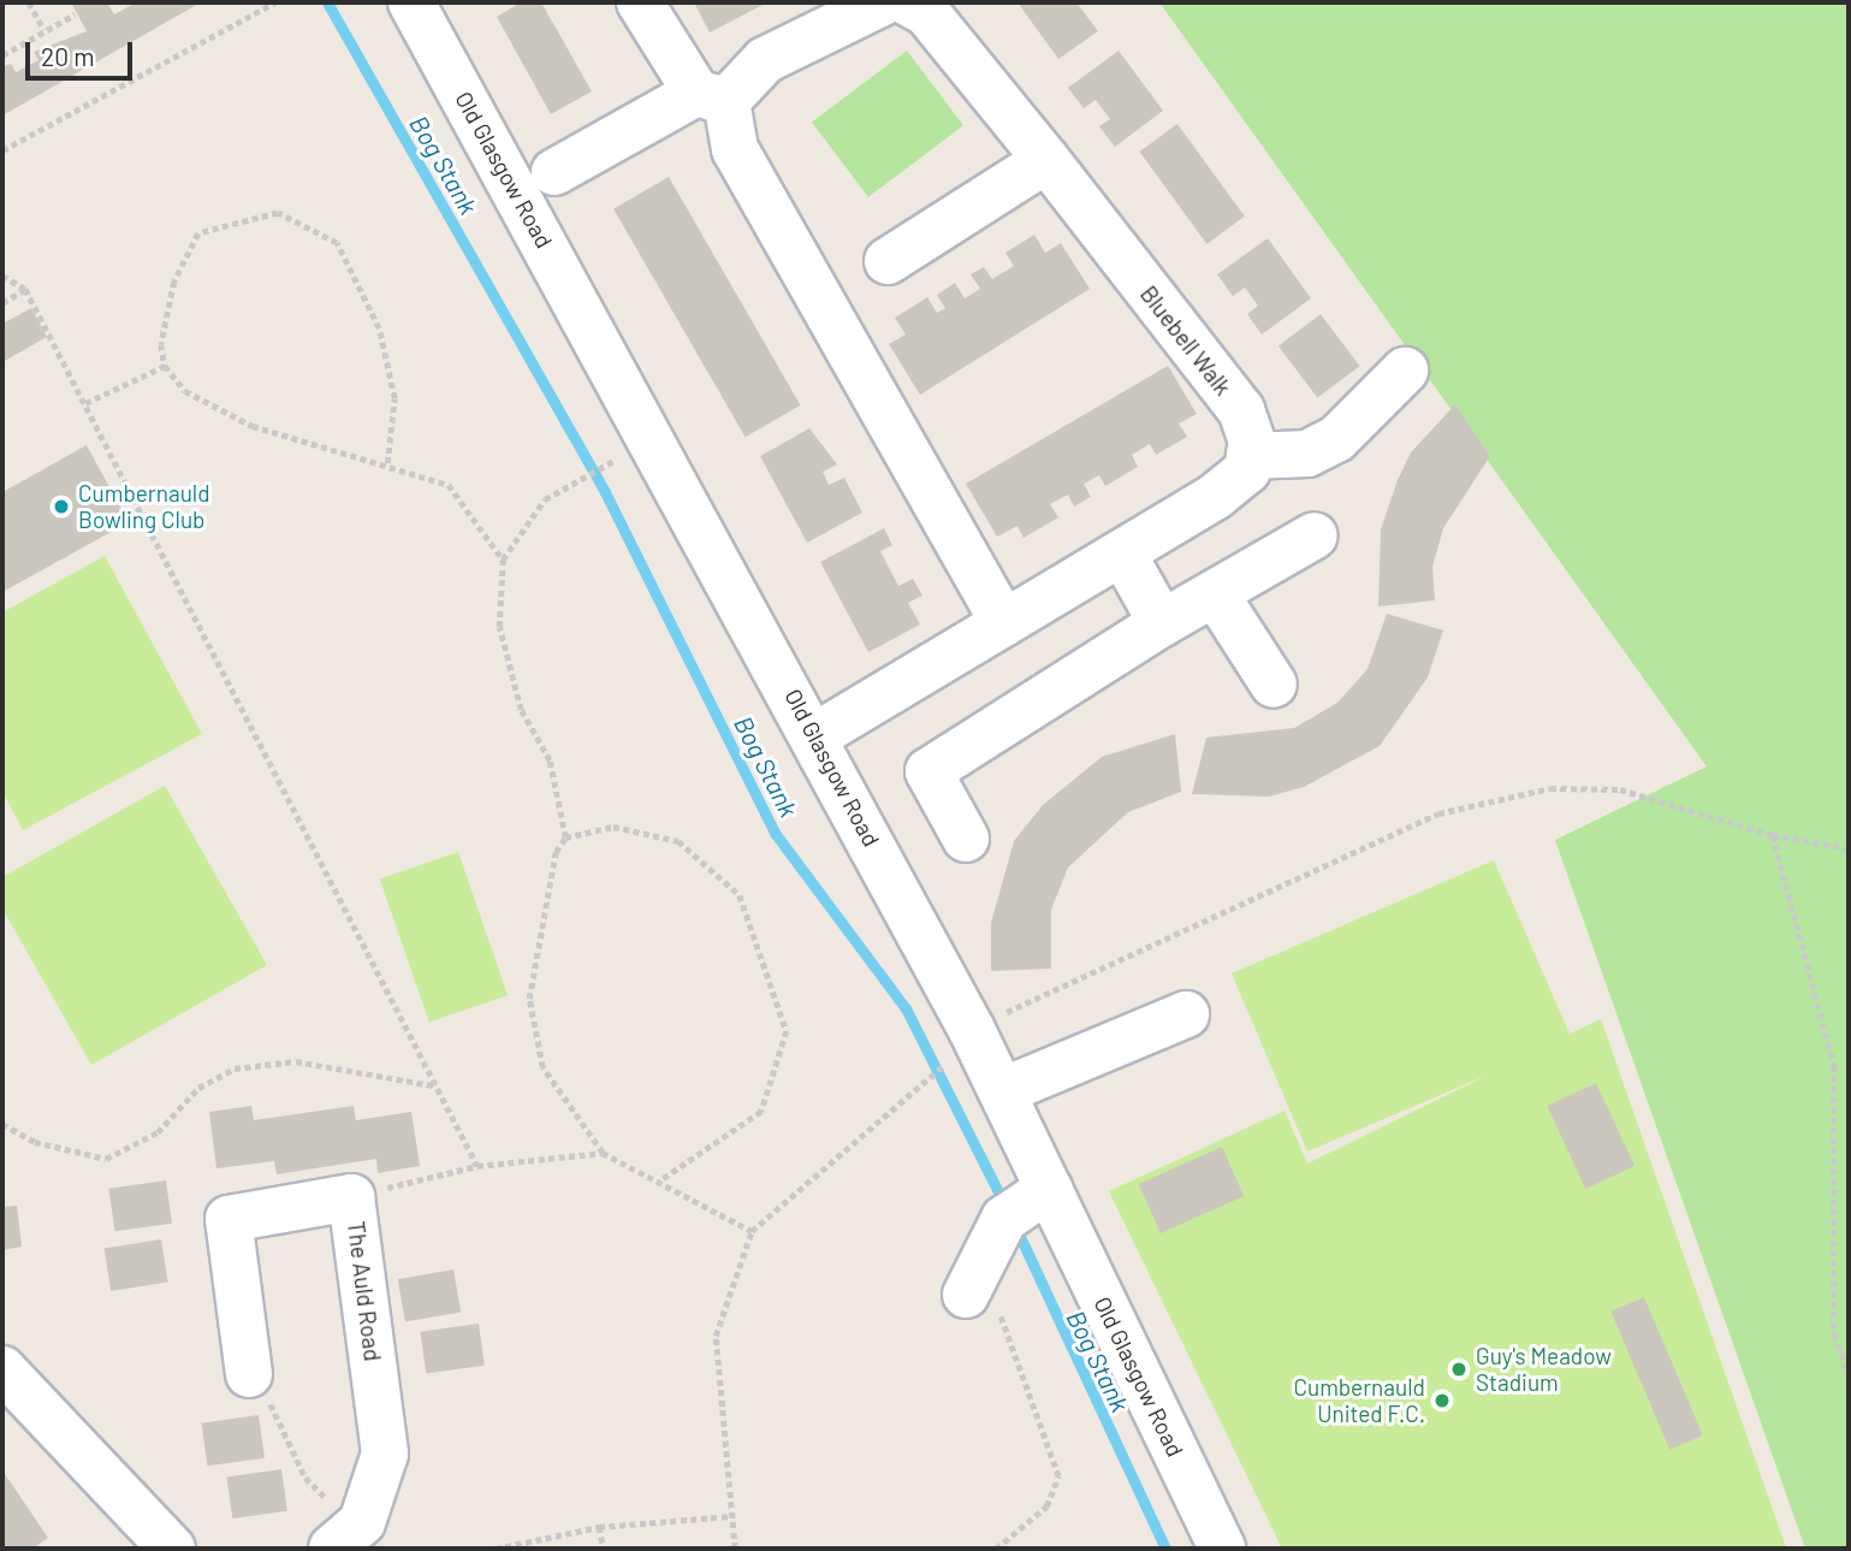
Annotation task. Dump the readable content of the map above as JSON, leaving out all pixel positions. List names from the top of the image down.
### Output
{
  "streets": {
    "street": ["Old Glasgow Road", "Bluebell Walk", "The Auld Road"]
  },
  "water": ["Bog Stank"],
  "places": ["Cumbernauld Bowling Club", "Guy's Meadow Stadium", "Cumbernauld United F.C."],
  "scale_bar": "20 m"
}
